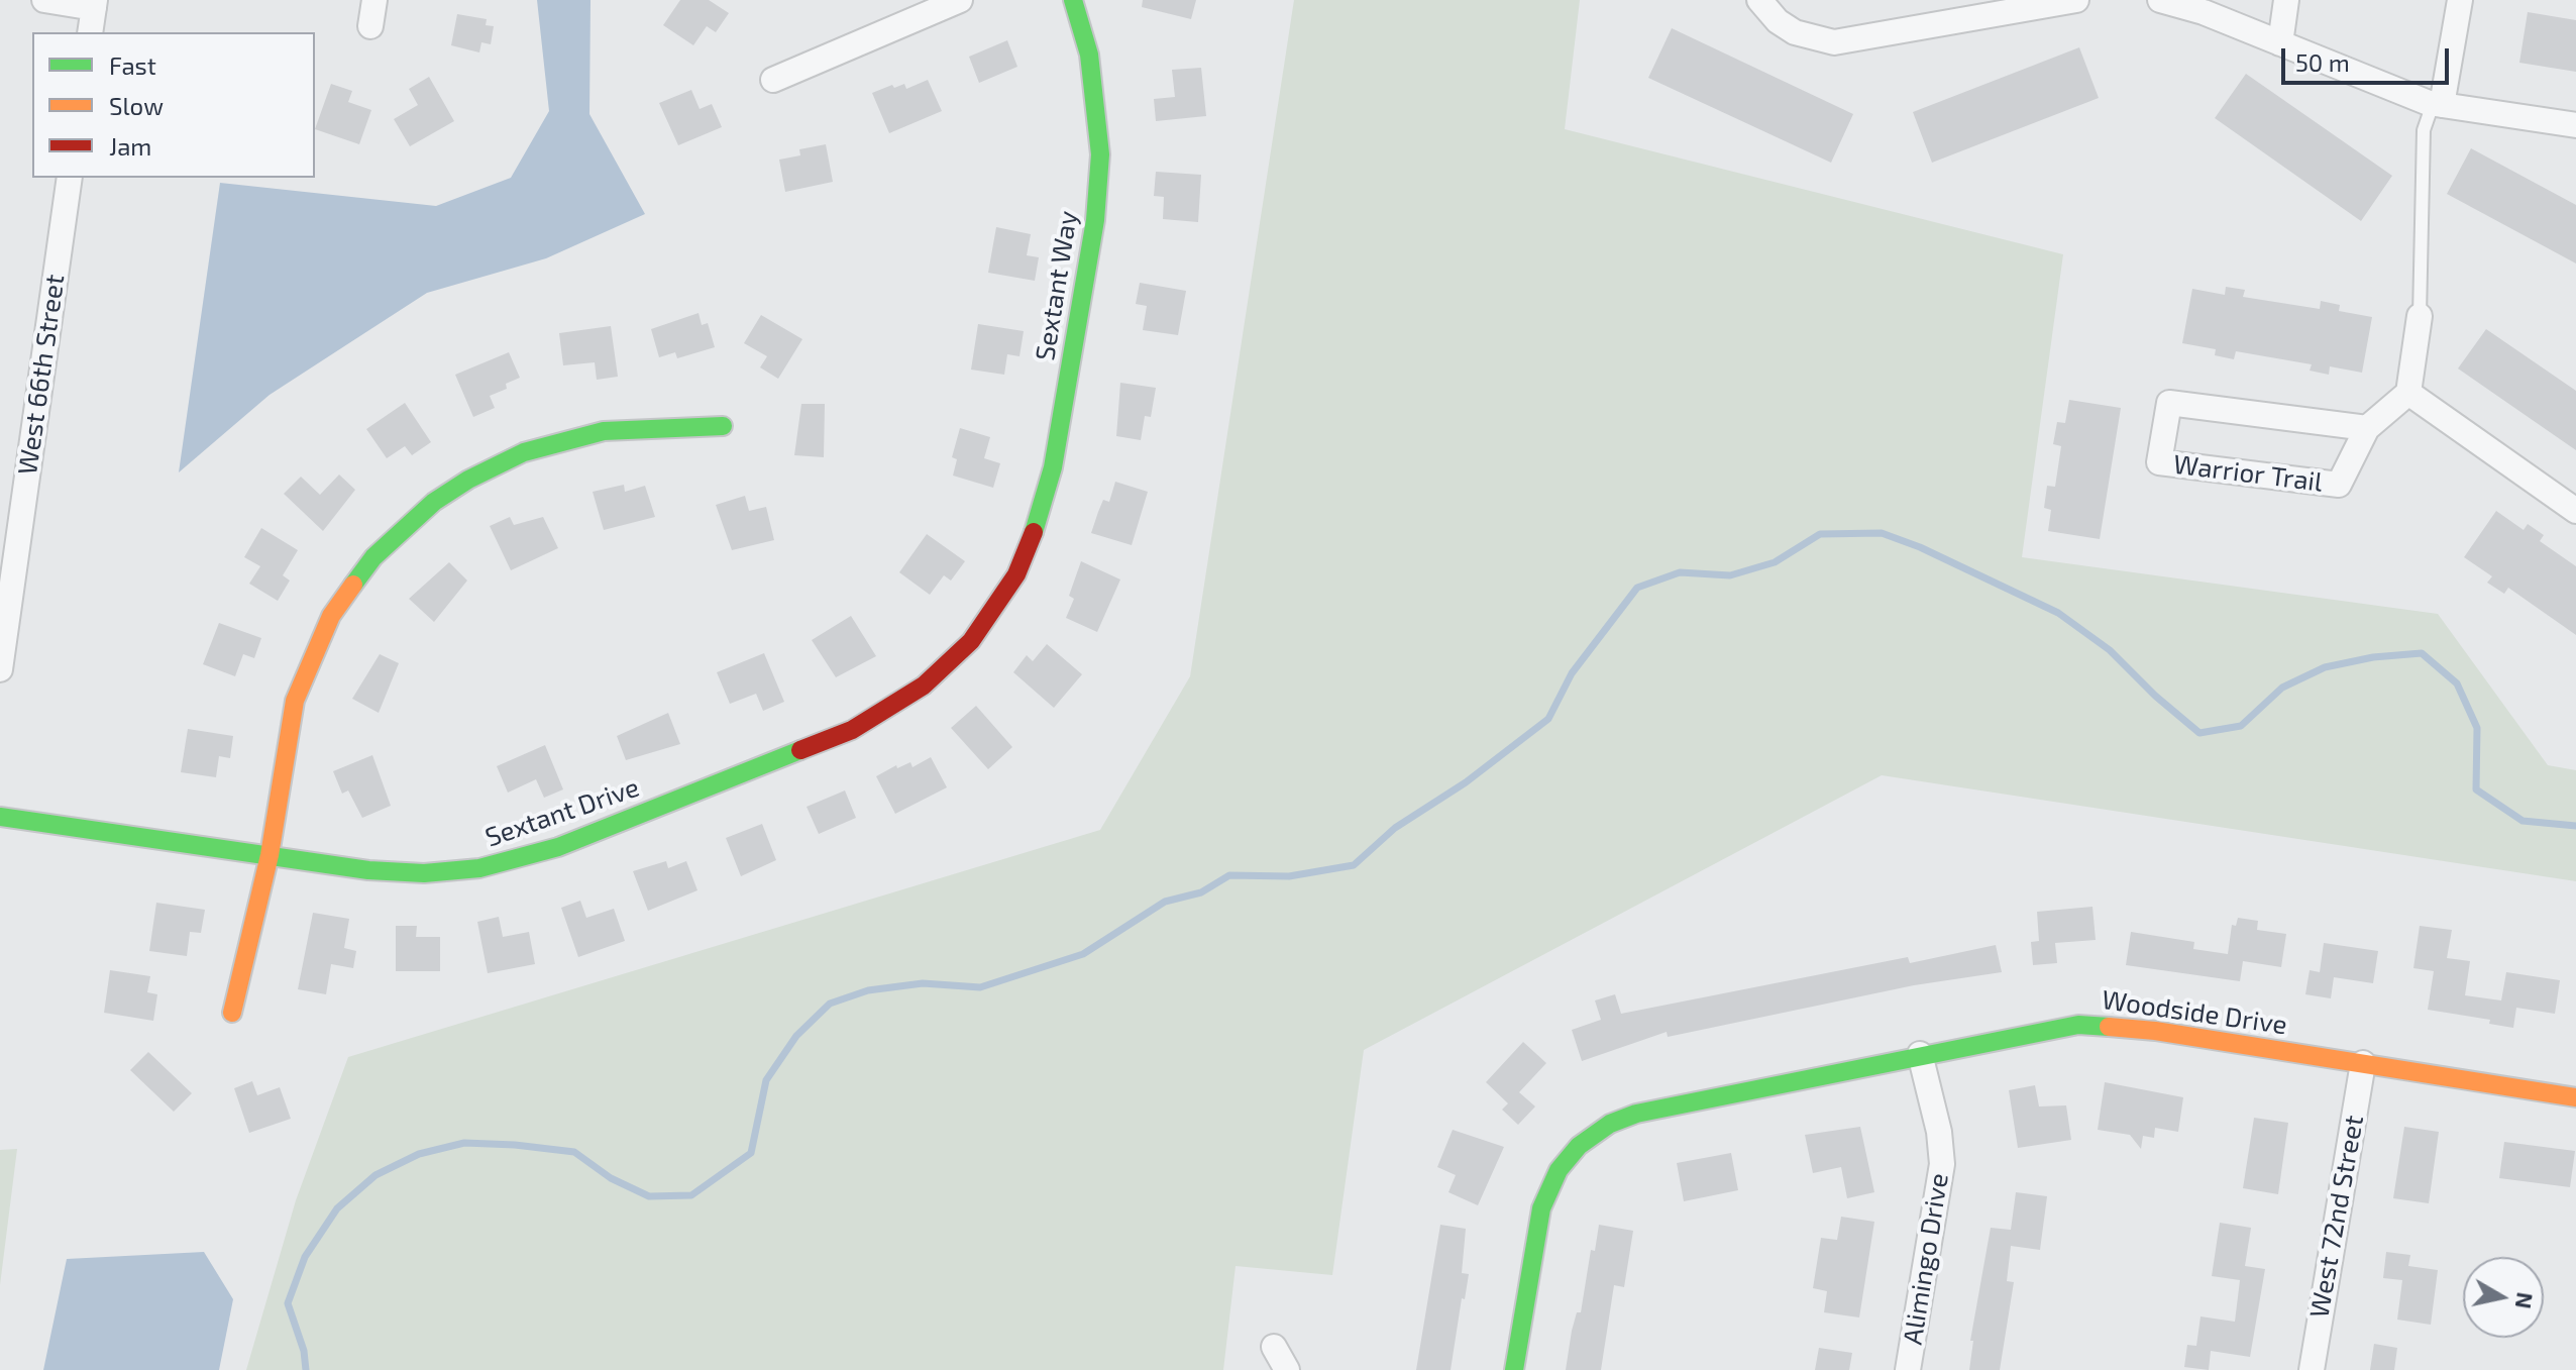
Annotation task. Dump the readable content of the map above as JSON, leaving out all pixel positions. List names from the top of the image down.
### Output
{
  "streets": {
    "street": [
      "Sextant Way",
      "West 66th Street",
      "Warrior Trail",
      "Sextant Drive",
      "Woodside Drive",
      "West 72nd Street",
      "Alimingo Drive"
    ]
  },
  "crossings": [
    ["Sextant Way", "Sextant Drive"],
    ["Woodside Drive", "West 72nd Street"],
    ["Woodside Drive", "Alimingo Drive"]
  ],
  "legend": ["Fast", "Slow", "Jam"],
  "scale_bar": "50 m",
  "north": "right"
}
